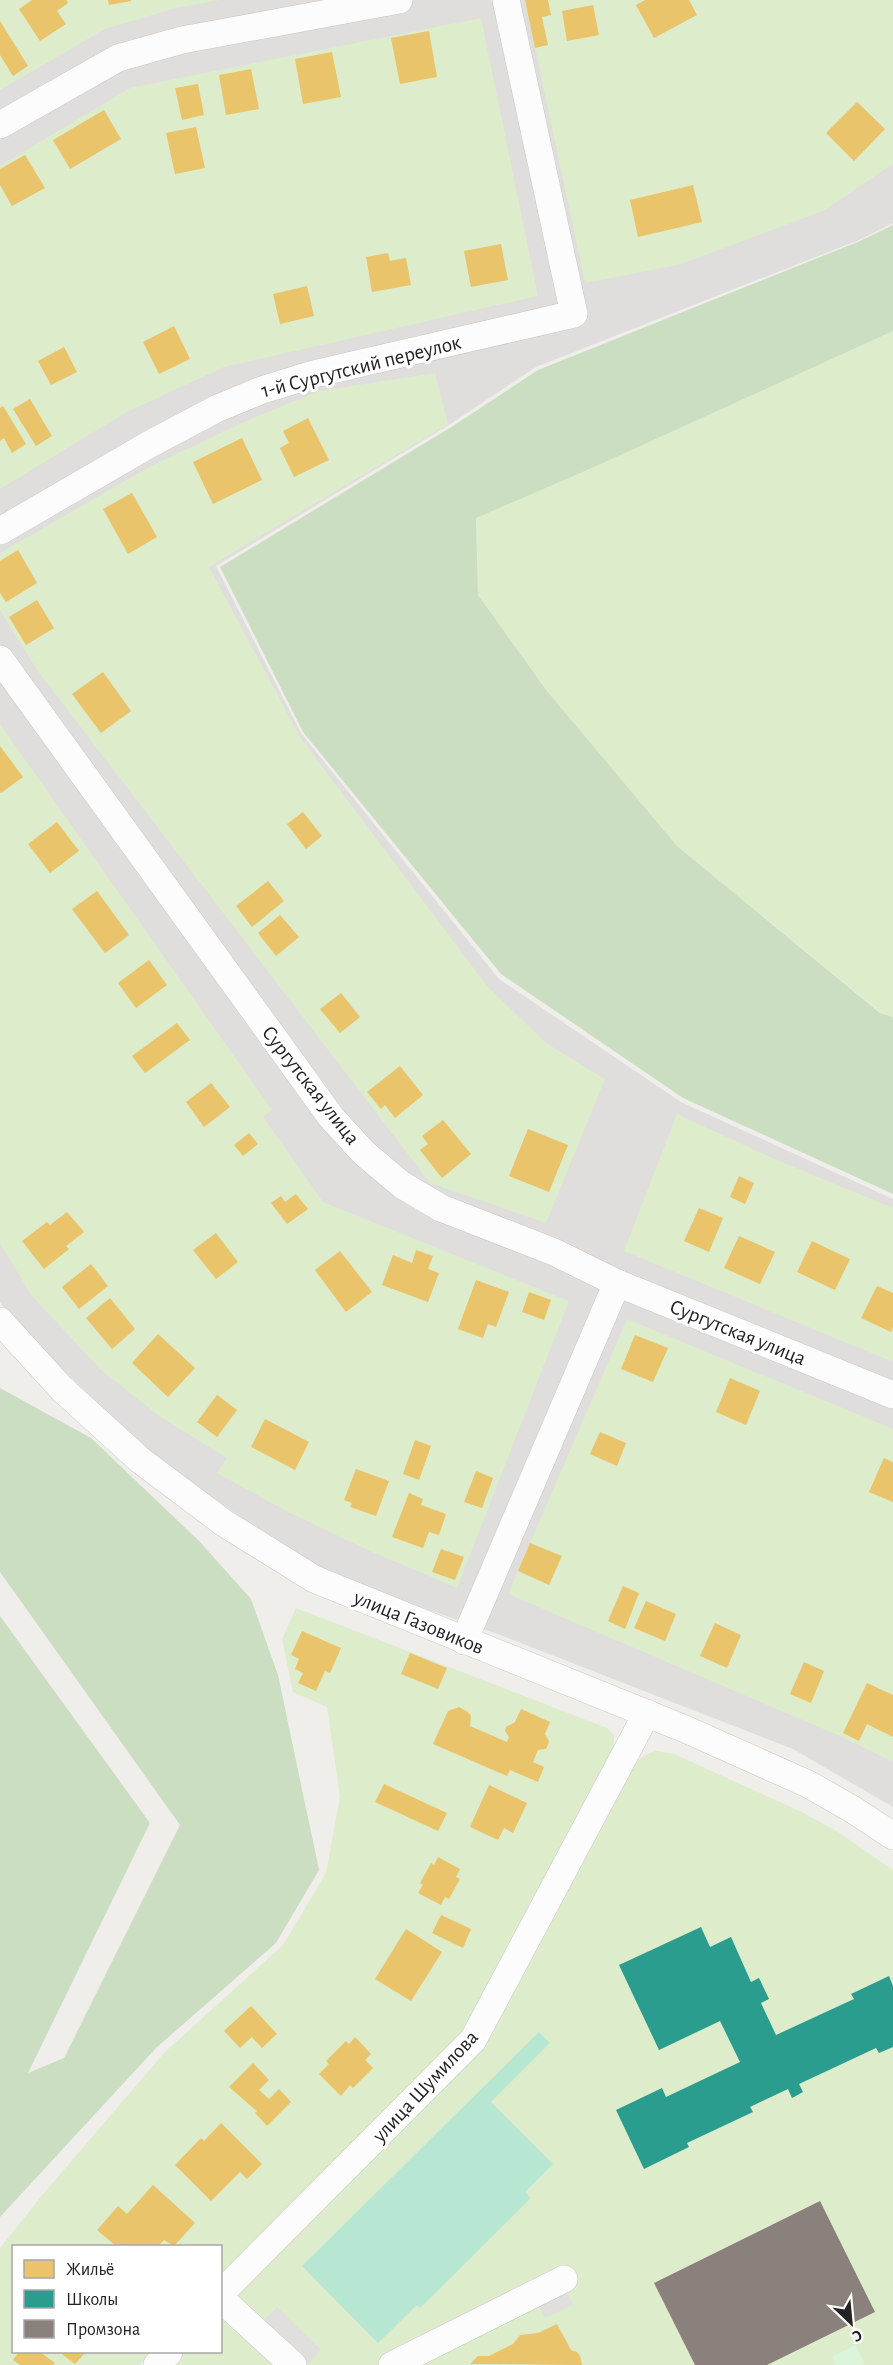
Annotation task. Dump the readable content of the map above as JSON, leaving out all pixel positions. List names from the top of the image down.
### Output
{
  "streets": {
    "street": [
      "1-й Сургутский переулок",
      "Сургутская улица",
      "улица Газовиков",
      "улица Шумилова"
    ]
  },
  "crossings": [
    ["улица Газовиков", "улица Шумилова"]
  ],
  "legend": ["Жильё", "Школы", "Промзона"],
  "north": "bottom right"
}
